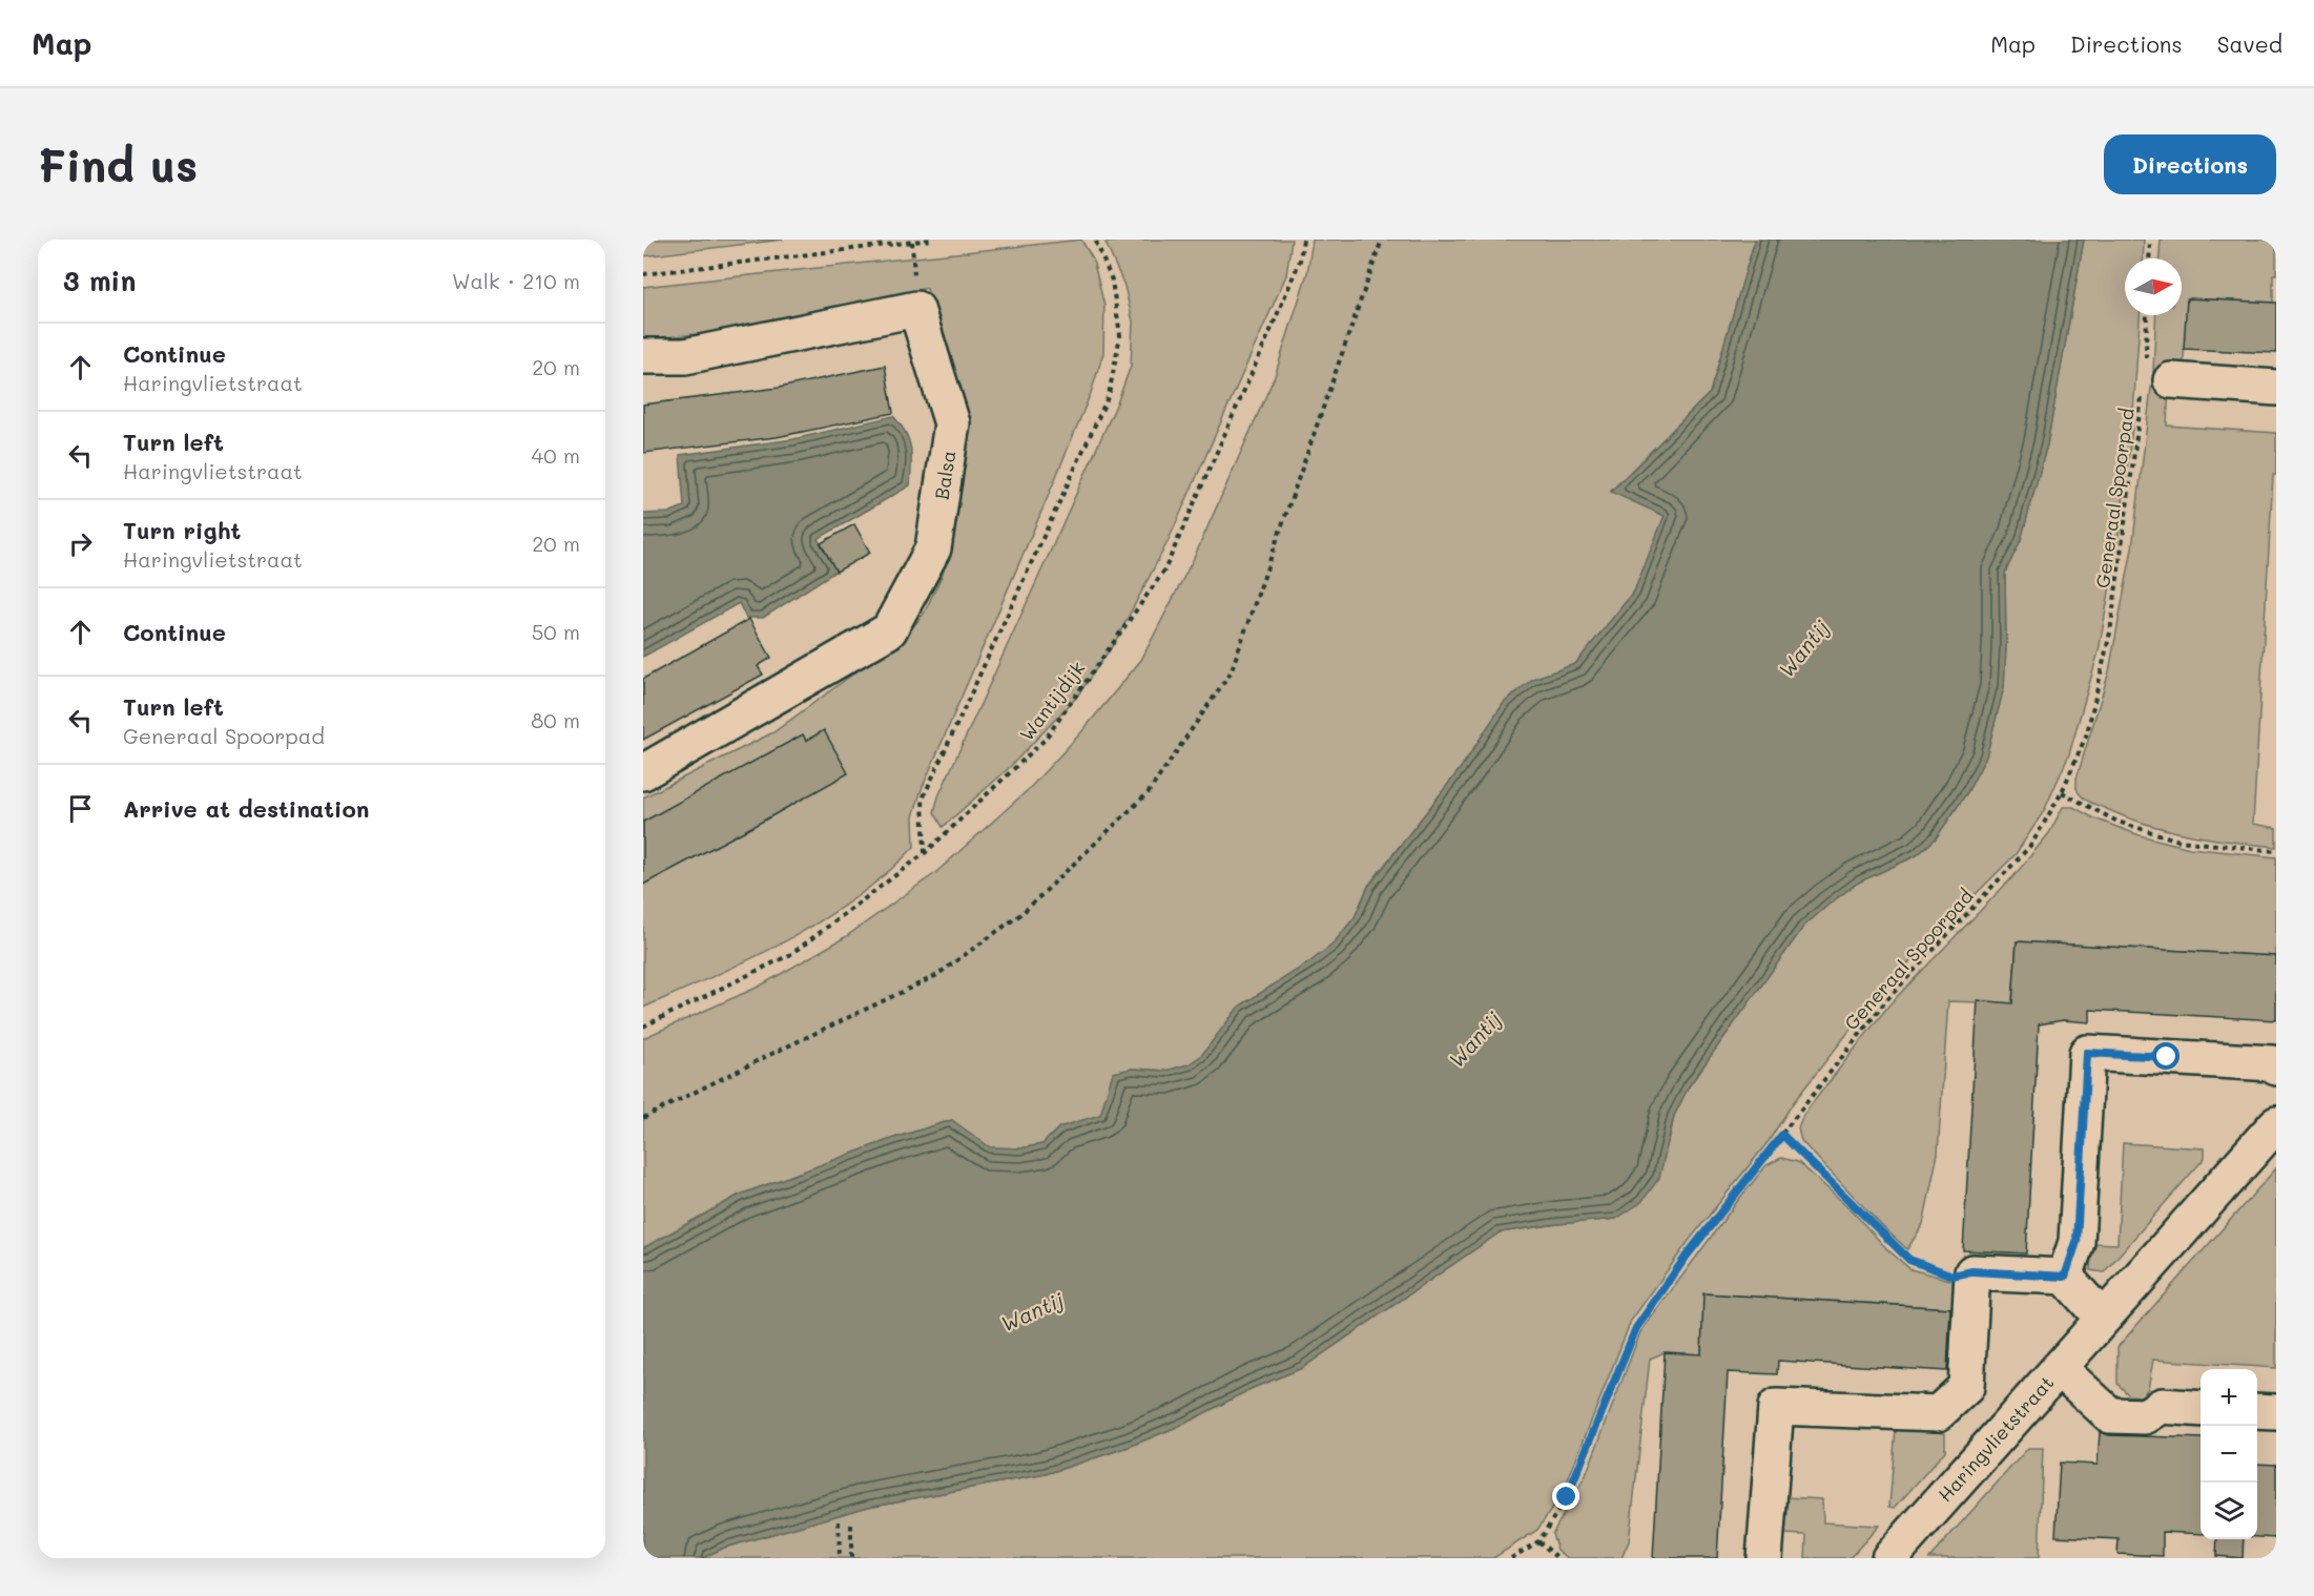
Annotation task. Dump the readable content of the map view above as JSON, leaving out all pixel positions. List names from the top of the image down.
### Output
{
  "streets": {
    "street": ["Balsa", "Haringvlietstraat"],
    "path": ["Generaal Spoorpad", "Wantijdijk"]
  },
  "water": ["Wantij"],
  "north": "right",
  "page": {
    "header": "Map",
    "nav": ["Map", "Directions", "Saved"],
    "buttons": "Directions",
    "title": "Find us",
    "heading": ["3 min", "Walk · 210 m"],
    "list": [
      ["Continue", "Haringvlietstraat", "20 m"],
      ["Turn left", "Haringvlietstraat", "40 m"],
      ["Turn right", "Haringvlietstraat", "20 m"],
      ["Continue", "50 m"],
      ["Turn left", "Generaal Spoorpad", "80 m"],
      "Arrive at destination"
    ],
    "map_buttons": ["+", "−"]
  }
}
